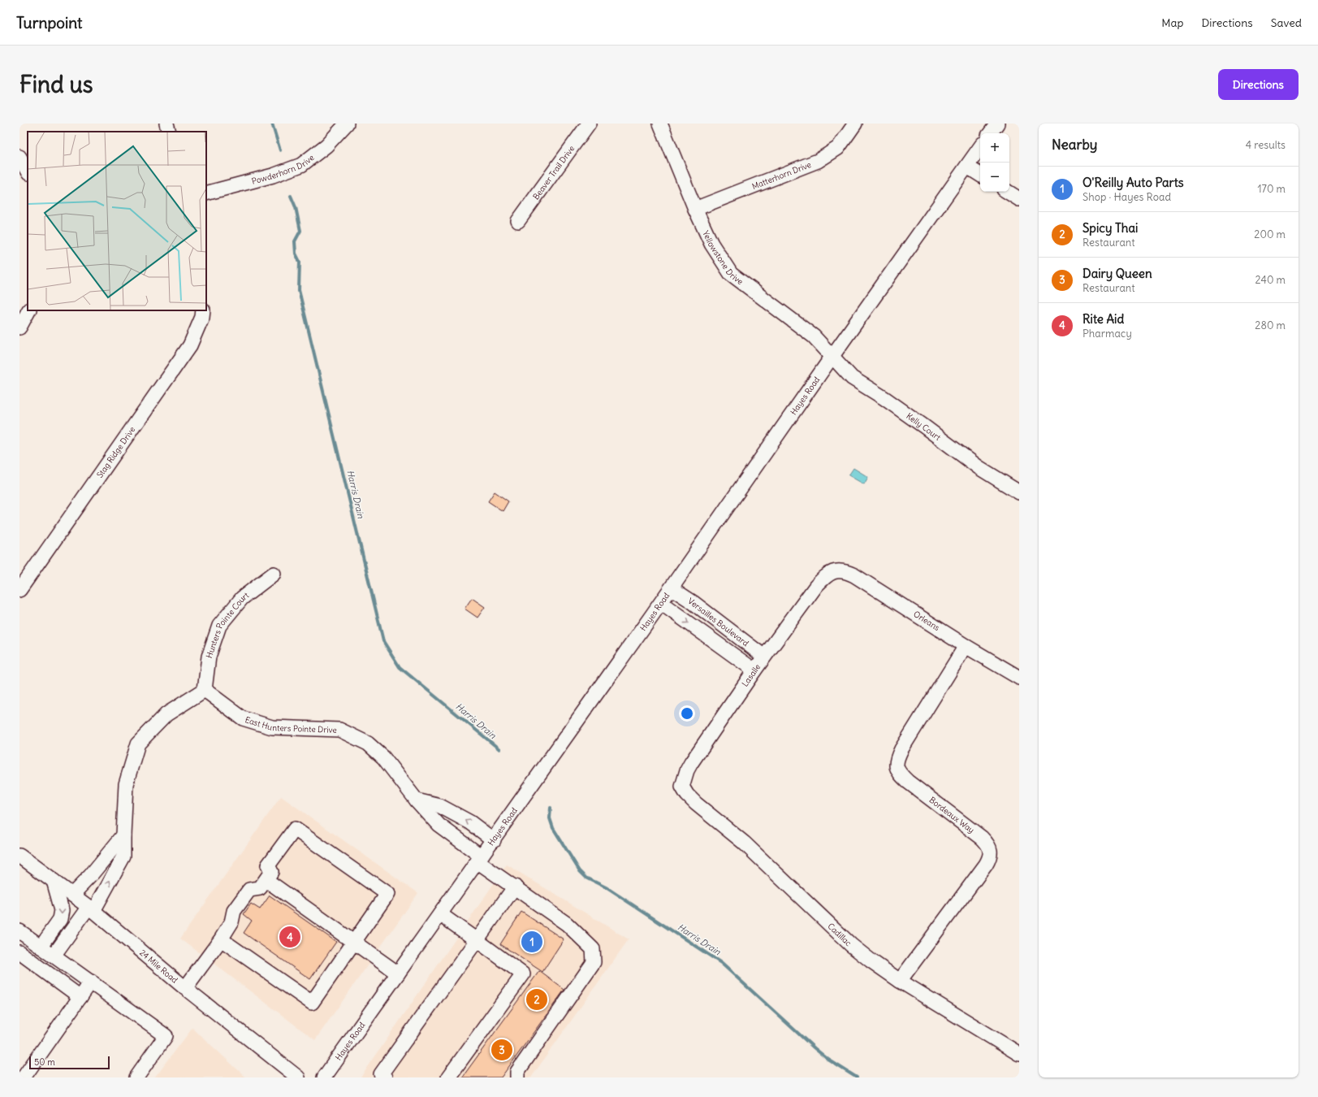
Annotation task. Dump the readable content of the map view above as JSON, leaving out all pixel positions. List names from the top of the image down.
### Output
{
  "streets": {
    "street": [
      "Powderhorn Drive",
      "Beaver Trail Drive",
      "Matterhorn Drive",
      "Yellowstone Drive",
      "Hayes Road",
      "Kelly Court",
      "Stag Ridge Drive",
      "Orleans",
      "Versailles Boulevard",
      "Hunters Pointe Court",
      "Lasalle",
      "East Hunters Pointe Drive",
      "Bordeaux Way",
      "Cadillac",
      "24 Mile Road"
    ]
  },
  "crossings": [
    ["Matterhorn Drive", "Yellowstone Drive"],
    ["Yellowstone Drive", "Hayes Road"],
    ["Yellowstone Drive", "Kelly Court"],
    ["Hayes Road", "Kelly Court"],
    ["Hayes Road", "Versailles Boulevard"],
    ["Hayes Road", "East Hunters Pointe Drive"],
    ["Orleans", "Lasalle"],
    ["Orleans", "Bordeaux Way"],
    ["Versailles Boulevard", "Lasalle"],
    ["Hunters Pointe Court", "East Hunters Pointe Drive"],
    ["Lasalle", "Cadillac"],
    ["Bordeaux Way", "Cadillac"]
  ],
  "water": ["Harris Drain"],
  "scale_bar": "50 m",
  "page": {
    "header": "Turnpoint",
    "nav": ["Map", "Directions", "Saved"],
    "buttons": "Directions",
    "title": "Find us",
    "heading": ["Nearby", "4 results"],
    "map_buttons": ["+", "−"],
    "list": [
      {
        "mark": "1",
        "name": "O'Reilly Auto Parts",
        "note": "Shop · Hayes Road",
        "value": "170 m"
      },
      {
        "mark": "2",
        "name": "Spicy Thai",
        "note": "Restaurant",
        "value": "200 m"
      },
      {
        "mark": "3",
        "name": "Dairy Queen",
        "note": "Restaurant",
        "value": "240 m"
      },
      {
        "mark": "4",
        "name": "Rite Aid",
        "note": "Pharmacy",
        "value": "280 m"
      }
    ],
    "pins": [
      "4",
      "1",
      "2",
      "3"
    ],
    "scale": "50 m"
  }
}
